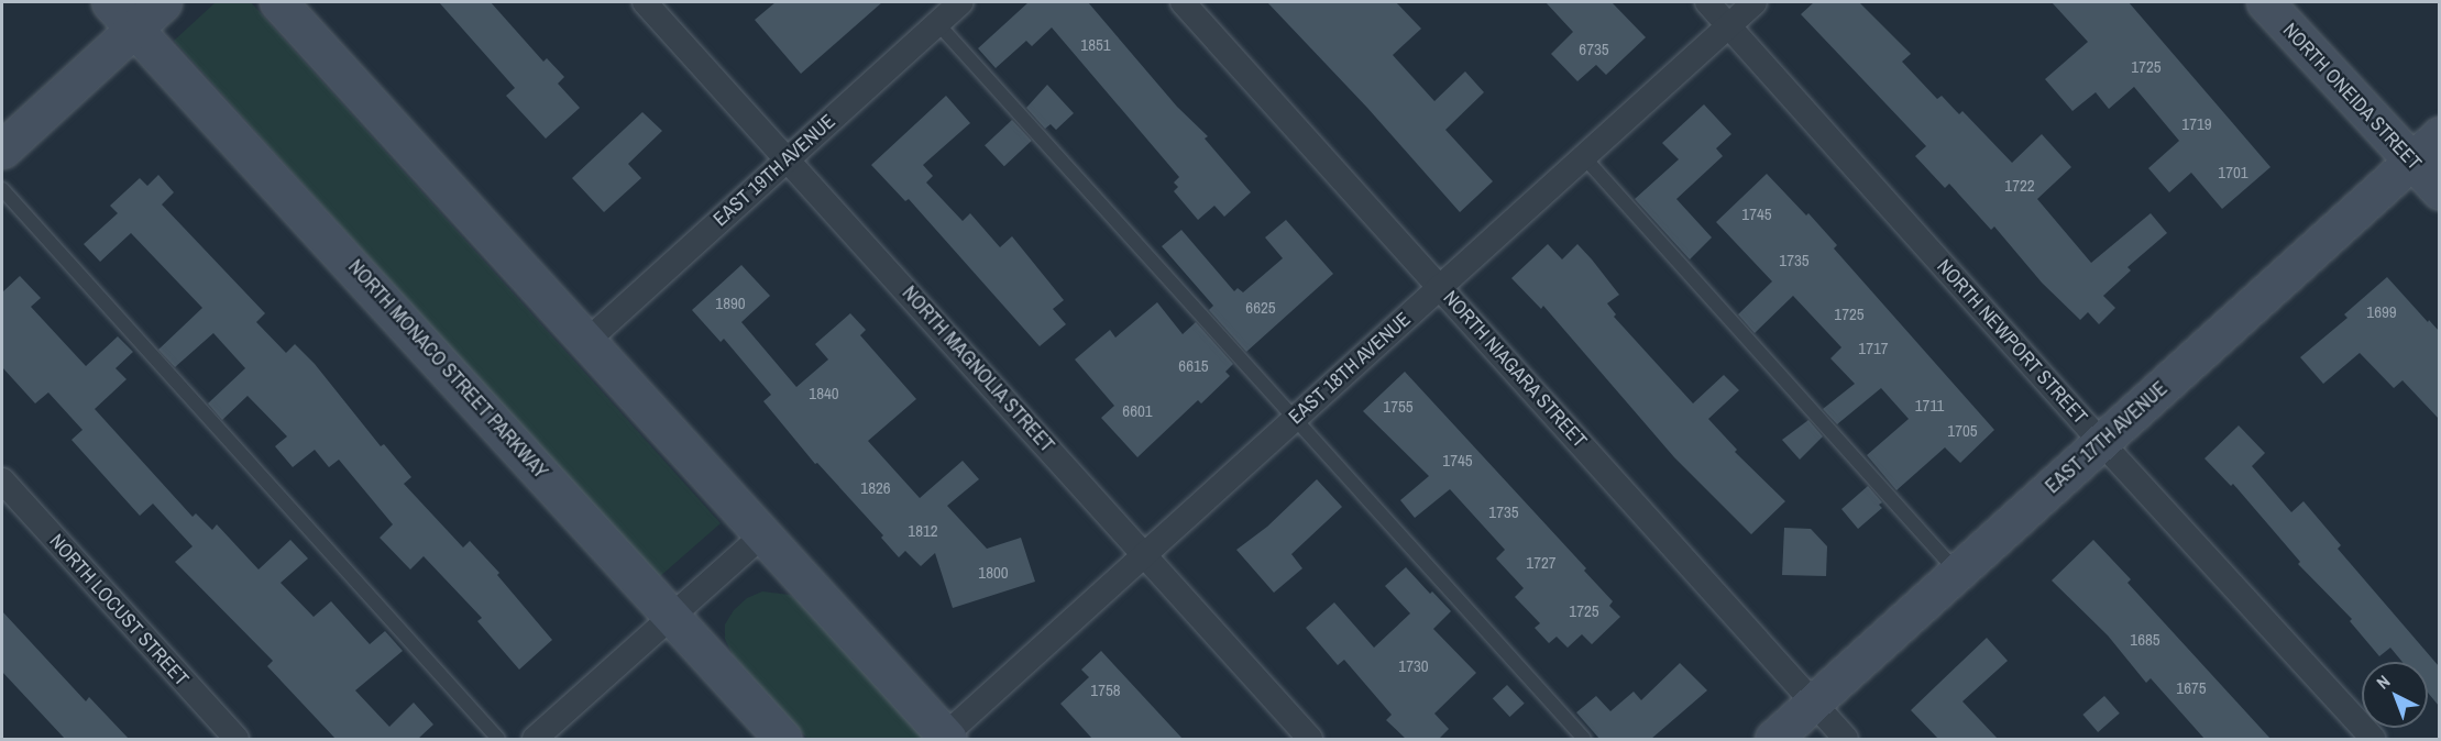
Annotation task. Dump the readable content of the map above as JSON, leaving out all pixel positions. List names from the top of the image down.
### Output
{
  "streets": {
    "main road": ["NORTH ONEIDA STREET", "NORTH MONACO STREET PARKWAY", "EAST 17TH AVENUE"],
    "street": [
      "EAST 19TH AVENUE",
      "NORTH NEWPORT STREET",
      "EAST 18TH AVENUE",
      "NORTH MAGNOLIA STREET",
      "NORTH NIAGARA STREET",
      "NORTH LOCUST STREET"
    ]
  },
  "crossings": [
    ["NORTH ONEIDA STREET", "EAST 17TH AVENUE"],
    ["EAST 19TH AVENUE", "NORTH MAGNOLIA STREET"],
    ["NORTH NEWPORT STREET", "EAST 18TH AVENUE"],
    ["NORTH NEWPORT STREET", "EAST 17TH AVENUE"],
    ["EAST 18TH AVENUE", "NORTH MAGNOLIA STREET"],
    ["EAST 18TH AVENUE", "NORTH NIAGARA STREET"],
    ["NORTH NIAGARA STREET", "EAST 17TH AVENUE"]
  ],
  "house_numbers": [
    "1851",
    "6735",
    "1725",
    "1719",
    "1701",
    "1722",
    "1745",
    "1735",
    "1890",
    "6625",
    "1699",
    "1725",
    "1717",
    "6615",
    "1840",
    "1711",
    "1755",
    "6601",
    "1705",
    "1745",
    "1826",
    "1735",
    "1812",
    "1727",
    "1800",
    "1725",
    "1685",
    "1730",
    "1675",
    "1758"
  ],
  "north": "top left"
}
